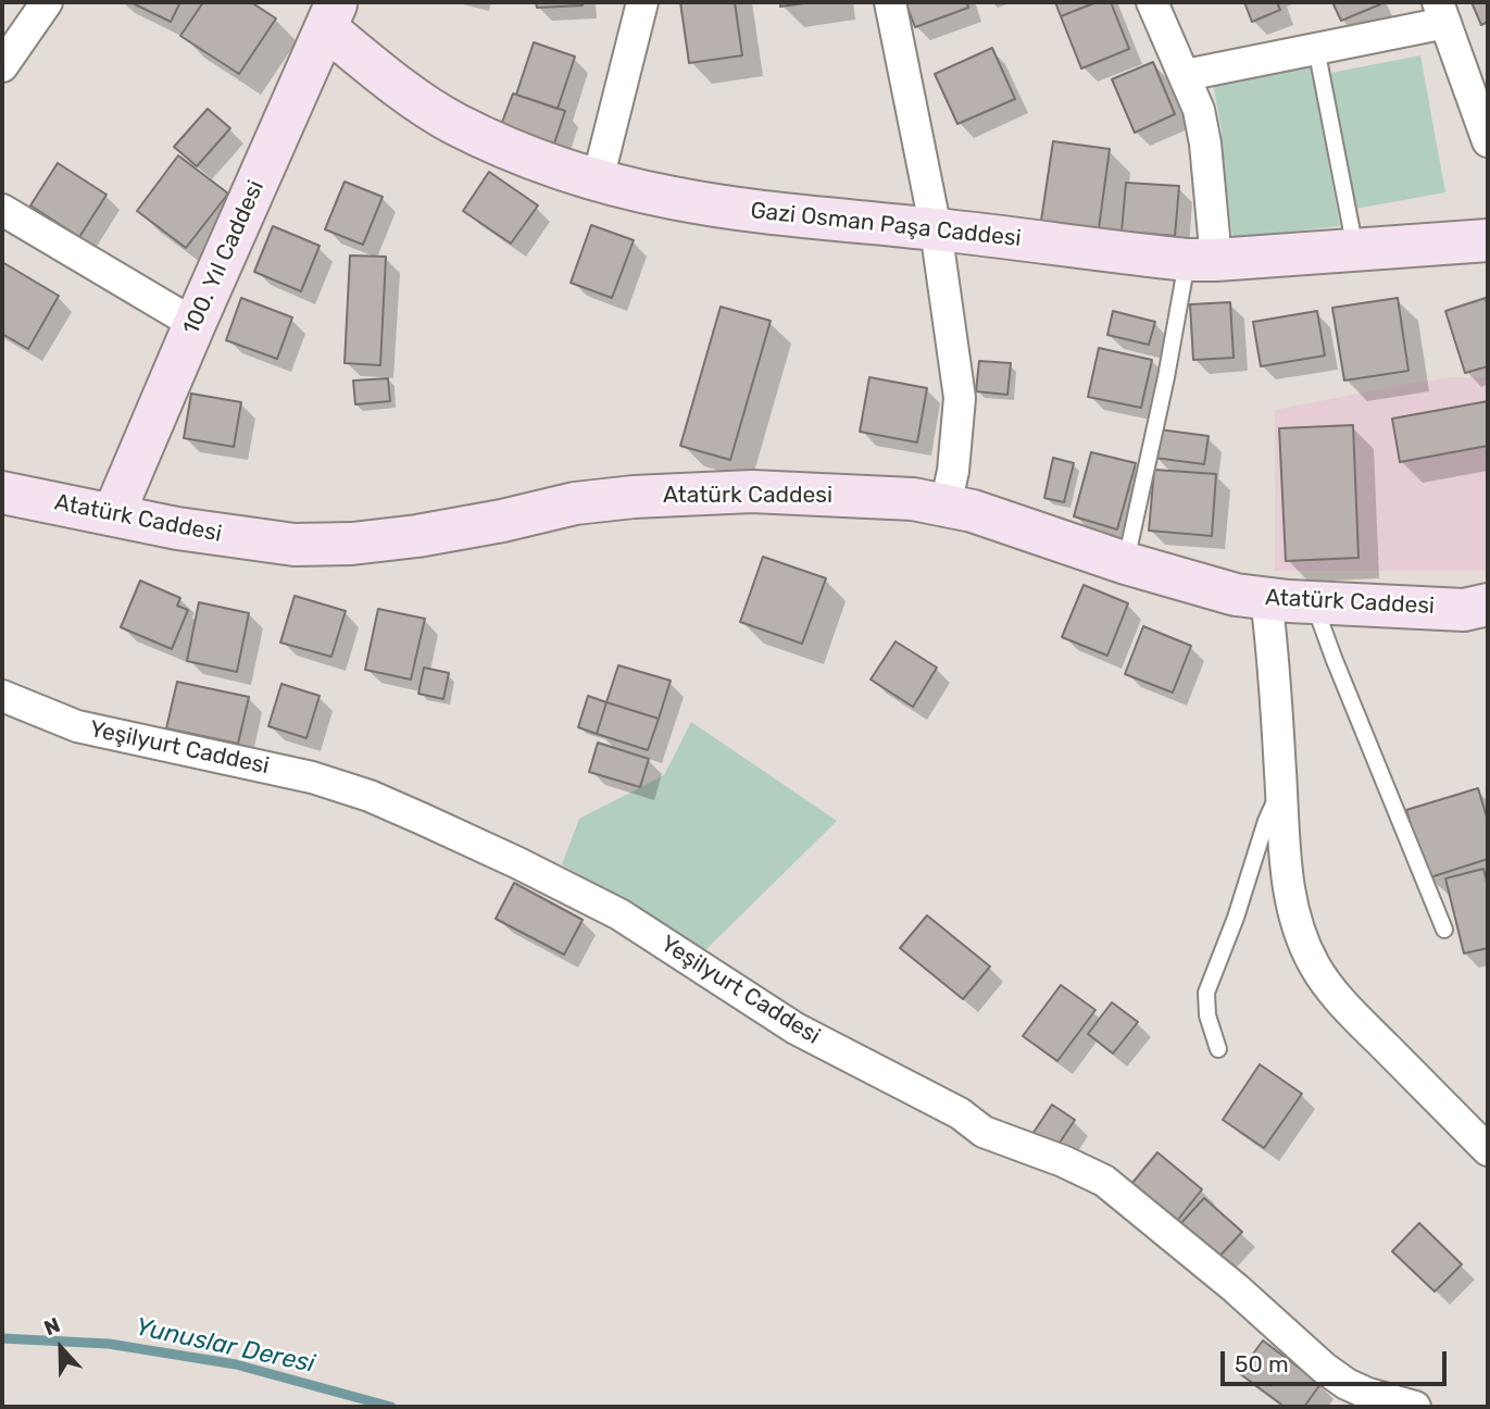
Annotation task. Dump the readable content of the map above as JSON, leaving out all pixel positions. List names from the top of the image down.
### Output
{
  "streets": {
    "street": [
      "Gazi Osman Paşa Caddesi",
      "100. Yıl Caddesi",
      "Atatürk Caddesi",
      "Yeşilyurt Caddesi"
    ]
  },
  "crossings": [
    ["Gazi Osman Paşa Caddesi", "100. Yıl Caddesi"],
    ["100. Yıl Caddesi", "Atatürk Caddesi"]
  ],
  "water": ["Yunuslar Deresi"],
  "scale_bar": "50 m",
  "north": "top"
}
